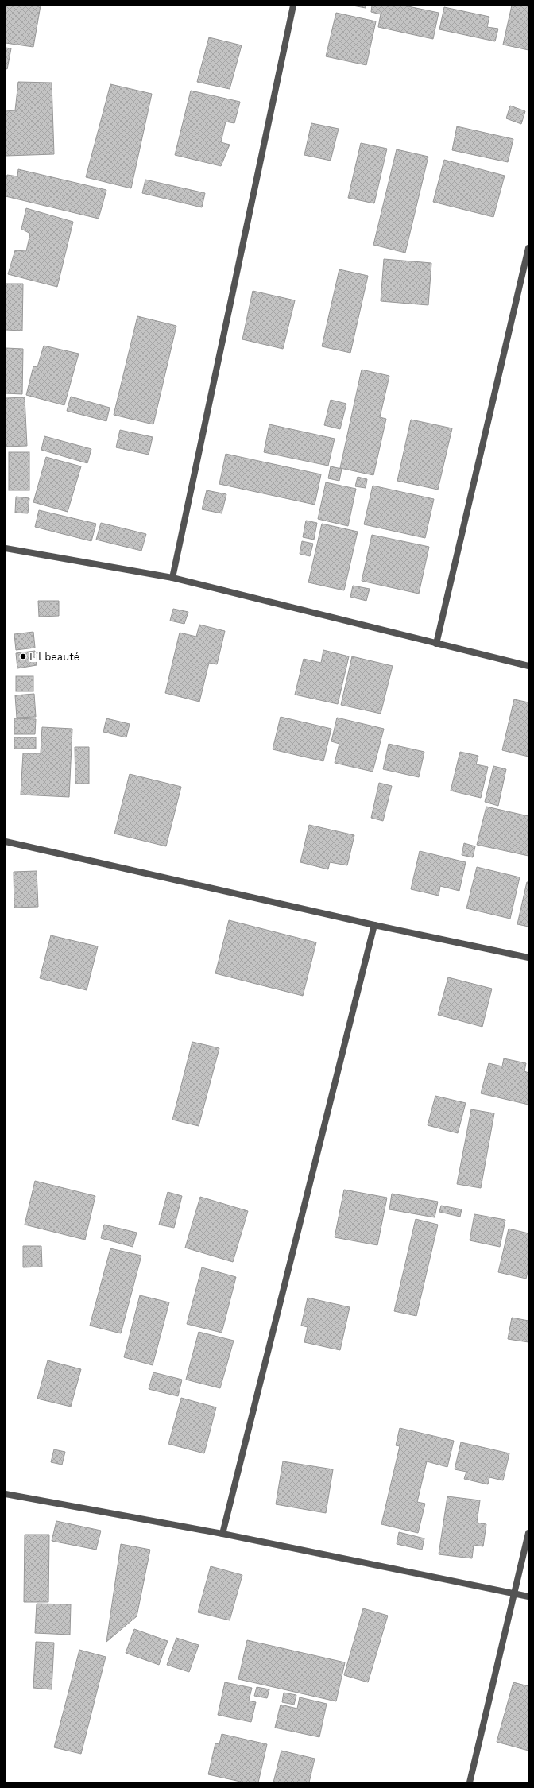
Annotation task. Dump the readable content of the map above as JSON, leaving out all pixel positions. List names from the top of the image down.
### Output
{
  "places": ["Lil beauté"]
}
